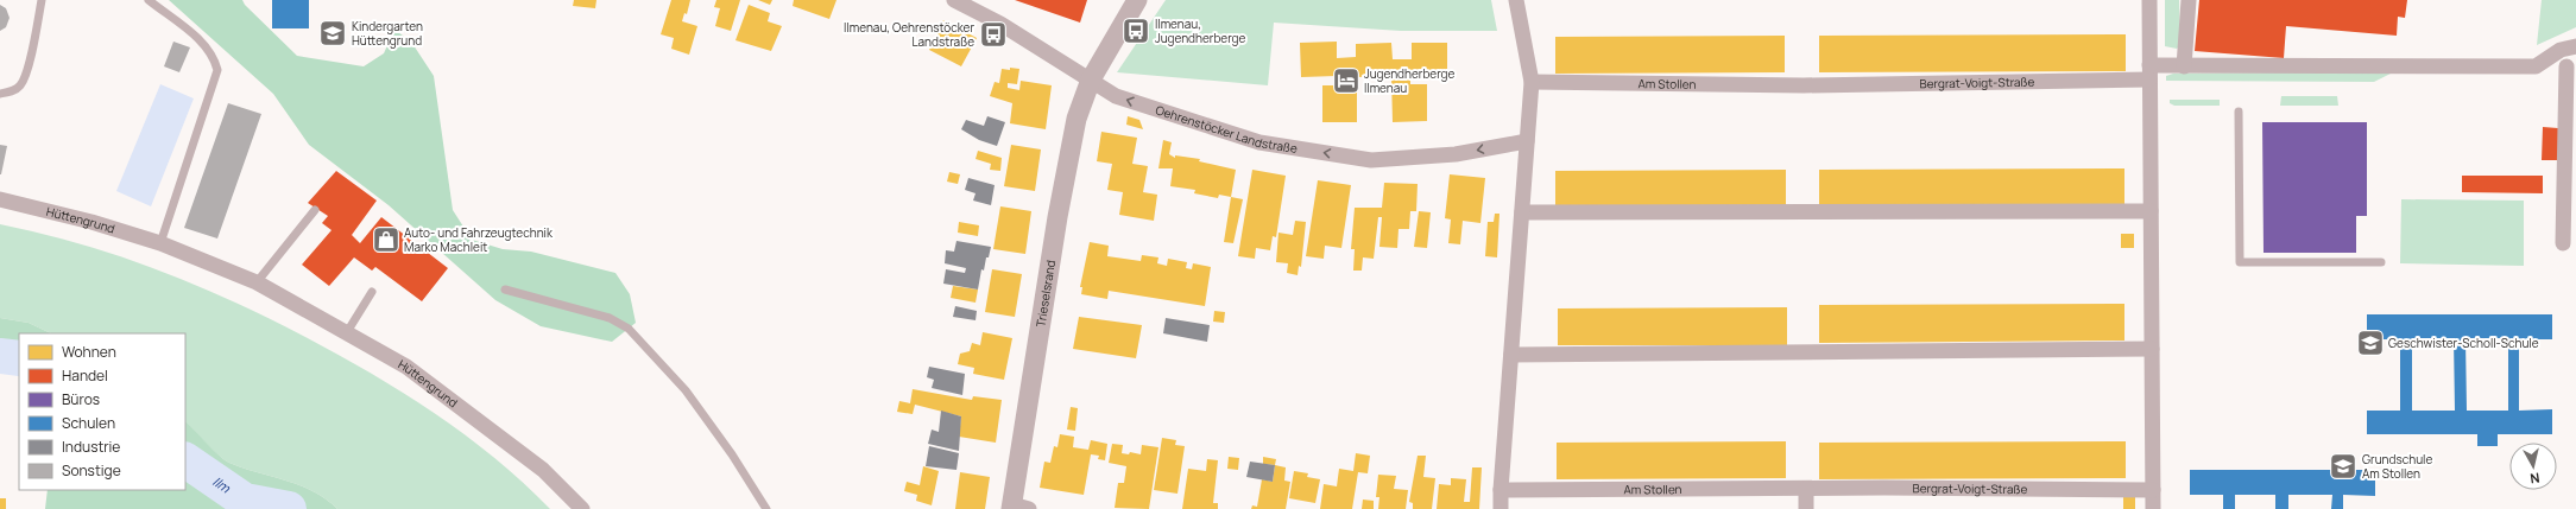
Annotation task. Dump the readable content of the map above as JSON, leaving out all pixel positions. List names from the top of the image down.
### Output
{
  "streets": {
    "street": [
      "Am Stollen",
      "Bergrat-Voigt-Straße",
      "Oehrenstöcker Landstraße",
      "Hüttengrund",
      "Trieselsrand"
    ]
  },
  "crossings": [
    ["Am Stollen", "Bergrat-Voigt-Straße"],
    ["Oehrenstöcker Landstraße", "Trieselsrand"]
  ],
  "one_way": ["Oehrenstöcker Landstraße"],
  "water": ["Ilm"],
  "places": {
    "bus stop": ["Ilmenau, Jugendherberge", "Ilmenau, Oehrenstöcker Landstraße"],
    "school or university": ["Kindergarten Hüttengrund", "Geschwister-Scholl-Schule", "Grundschule Am Stollen"],
    "hotel": ["Jugendherberge Ilmenau"],
    "shop": ["Auto- und Fahrzeugtechnik Marko Machleit"]
  },
  "legend": [
    "Wohnen",
    "Handel",
    "Büros",
    "Schulen",
    "Industrie",
    "Sonstige"
  ],
  "north": "bottom"
}
